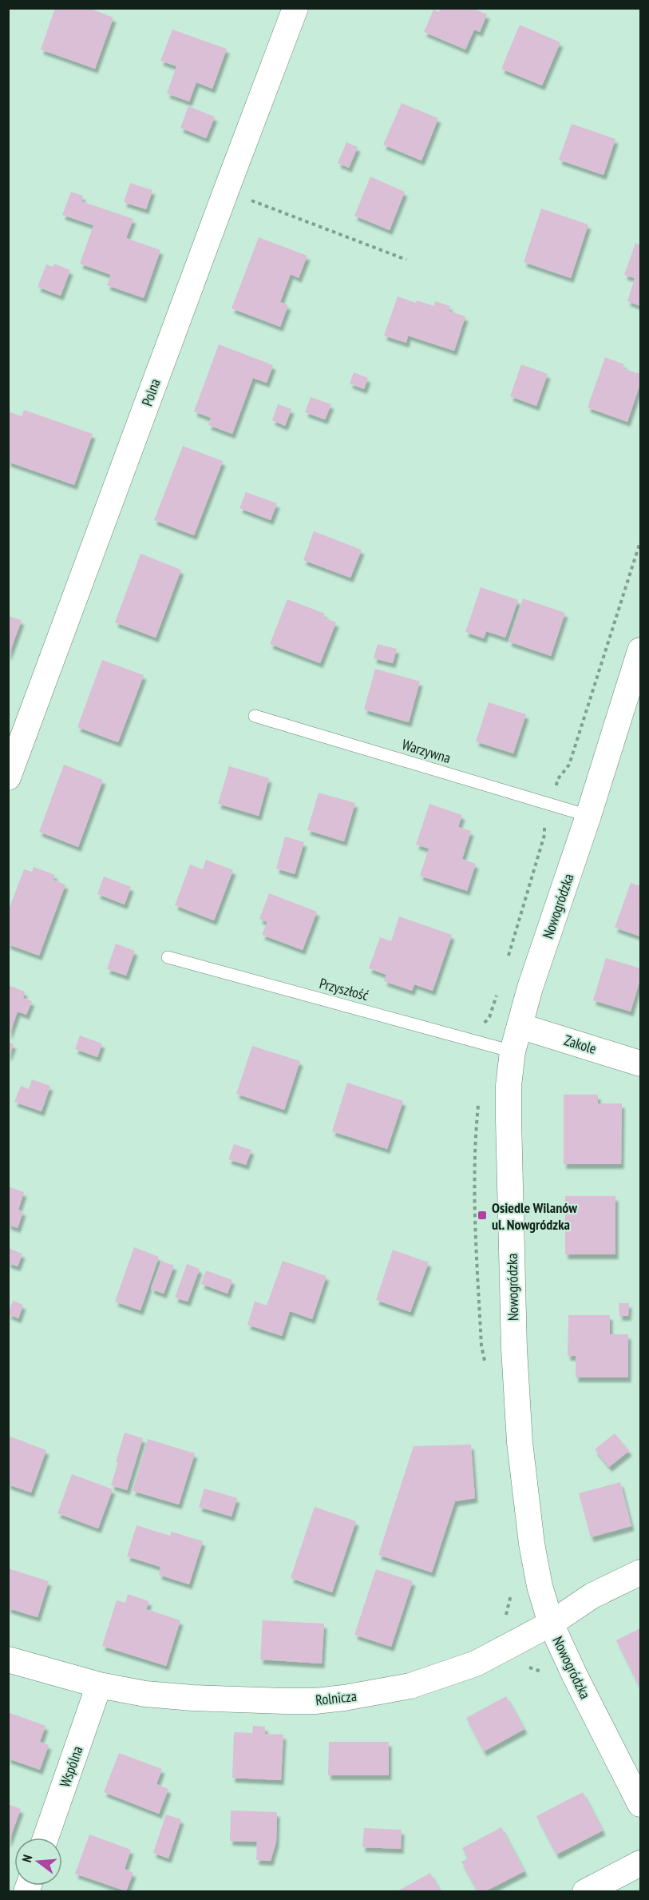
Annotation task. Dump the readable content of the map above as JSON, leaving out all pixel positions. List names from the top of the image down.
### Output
{
  "streets": {
    "street": [
      "Polna",
      "Nowogródzka",
      "Zakole",
      "Rolnicza",
      "Wspólna"
    ],
    "lane": ["Warzywna", "Przyszłość"]
  },
  "crossings": [
    ["Warzywna", "Nowogródzka"],
    ["Nowogródzka", "Przyszłość"],
    ["Nowogródzka", "Zakole"],
    ["Nowogródzka", "Rolnicza"],
    ["Rolnicza", "Wspólna"]
  ],
  "places": {
    "transit": ["Osiedle Wilanów ul. Nowgródzka"]
  },
  "north": "left"
}
